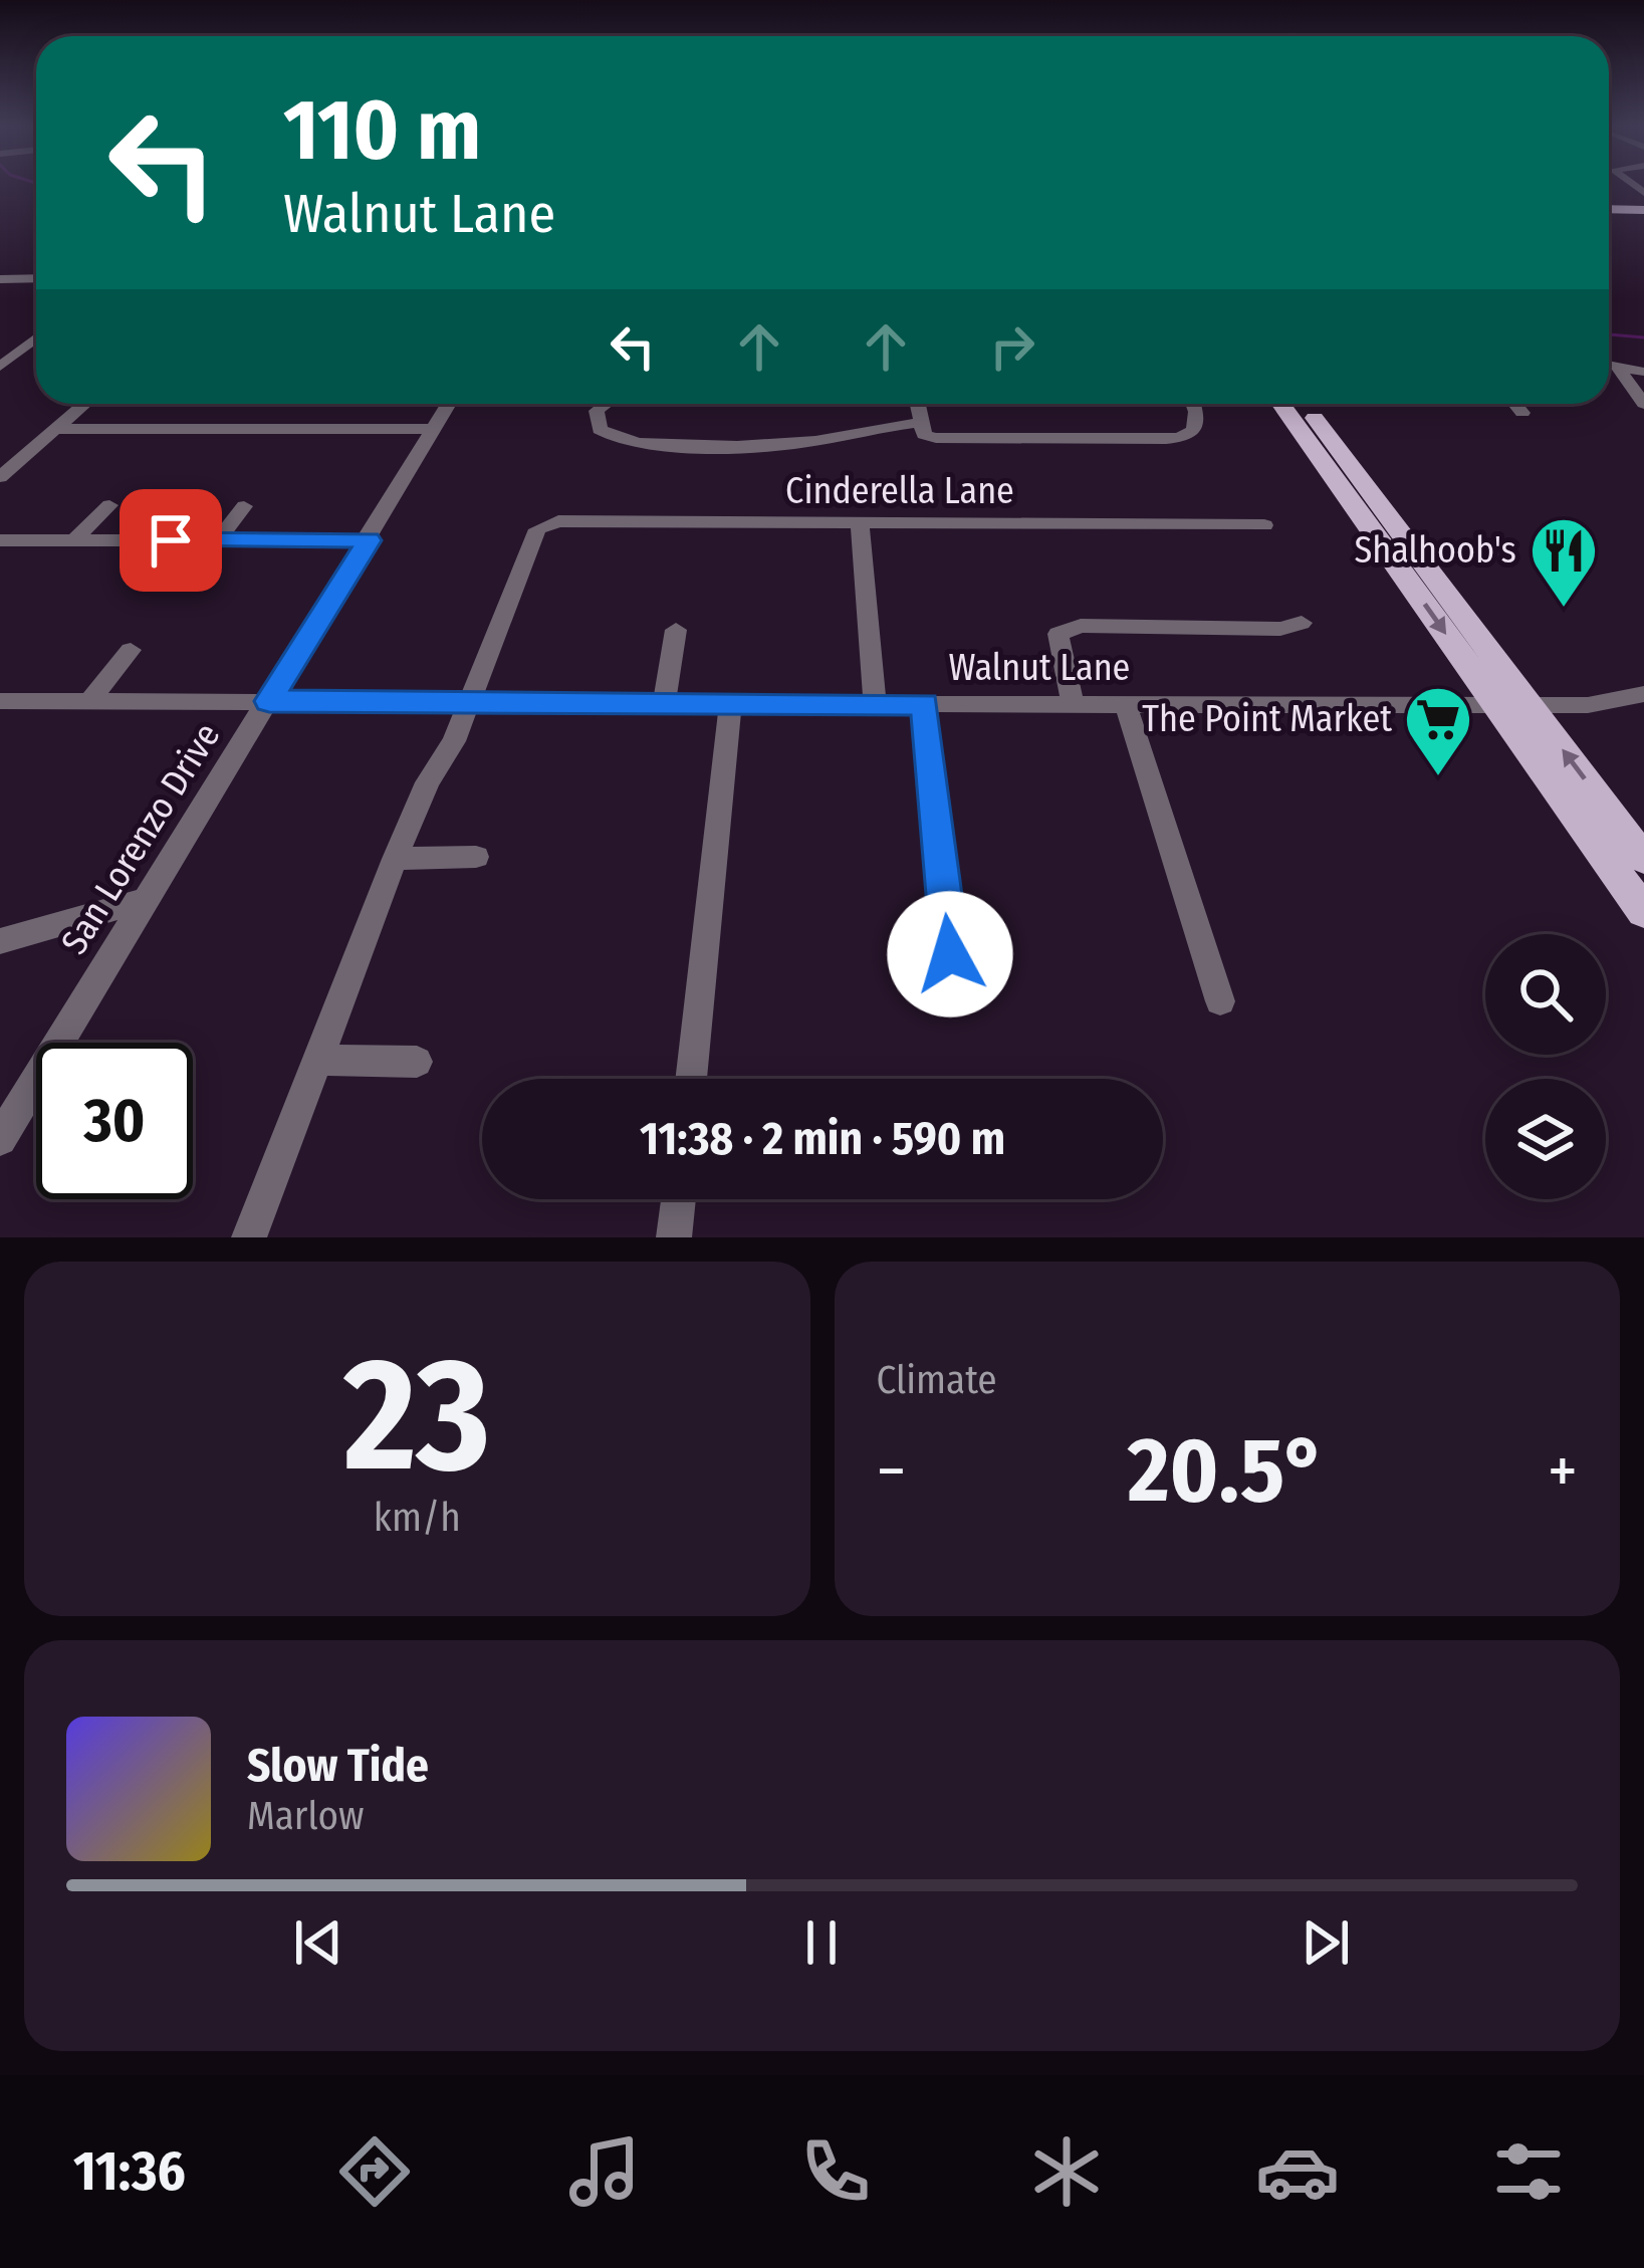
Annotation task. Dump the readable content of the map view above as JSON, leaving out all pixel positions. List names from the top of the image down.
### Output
{
  "streets": {
    "street": ["Cinderella Lane", "Walnut Lane", "San Lorenzo Drive"]
  },
  "crossings": [
    ["Cinderella Lane", "Walnut Lane"],
    ["Walnut Lane", "San Lorenzo Drive"]
  ],
  "places": {
    "restaurant": ["Shalhoob's"],
    "supermarket": ["The Point Market"]
  },
  "page": {
    "turn": ["110 m", "Walnut Lane"],
    "limit": "30",
    "trip": "11:38 · 2 min · 590 m",
    "tile": [
      ["23", "km/h"],
      "Climate"
    ],
    "heat": ["−", "20.5°", "+"],
    "song": ["Slow Tide", "Marlow"],
    "tabs": "11:36"
  }
}
